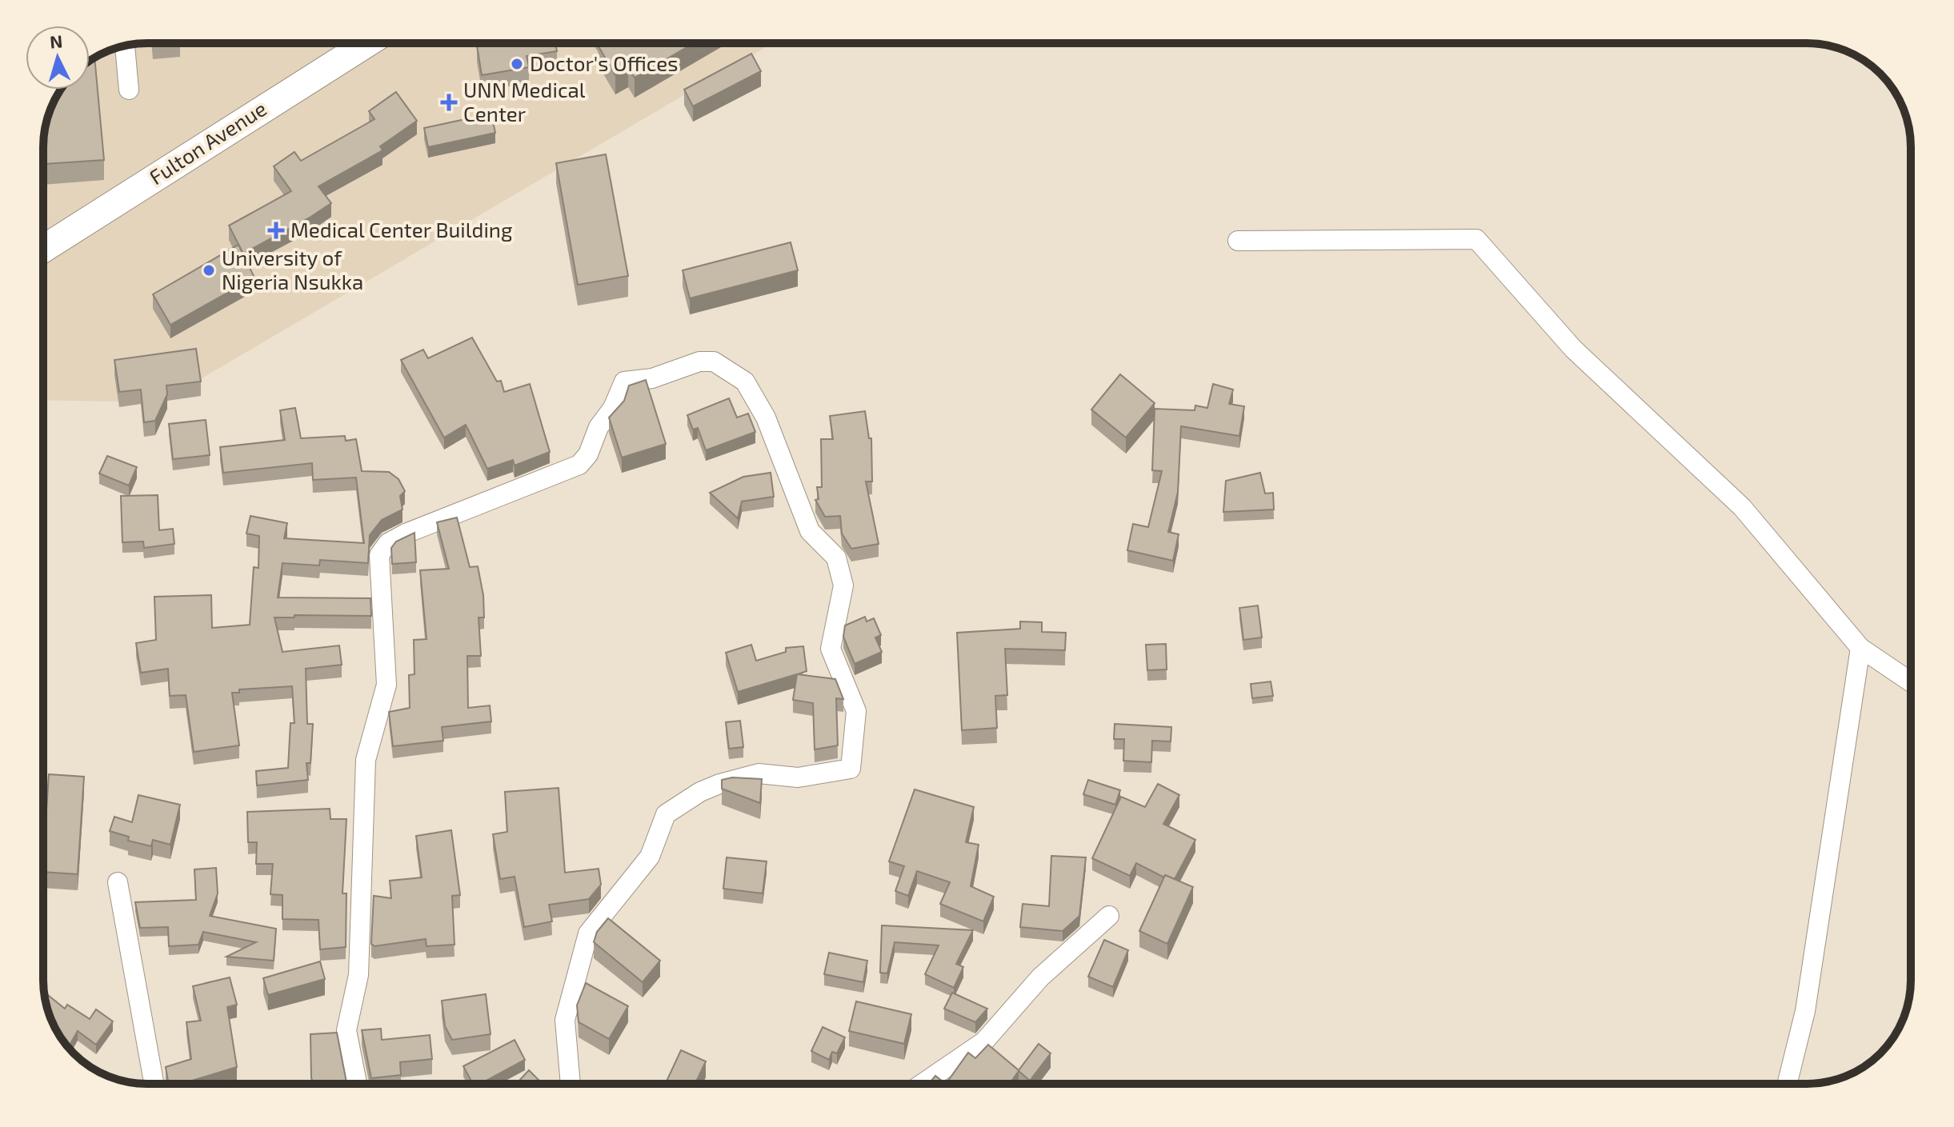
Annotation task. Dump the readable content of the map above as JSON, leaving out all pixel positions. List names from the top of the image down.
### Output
{
  "streets": {
    "street": ["Fulton Avenue"]
  },
  "places": {
    "other": ["Doctor's Offices", "University of Nigeria Nsukka"],
    "health": ["UNN Medical Center", "Medical Center Building"]
  },
  "north": "top"
}
